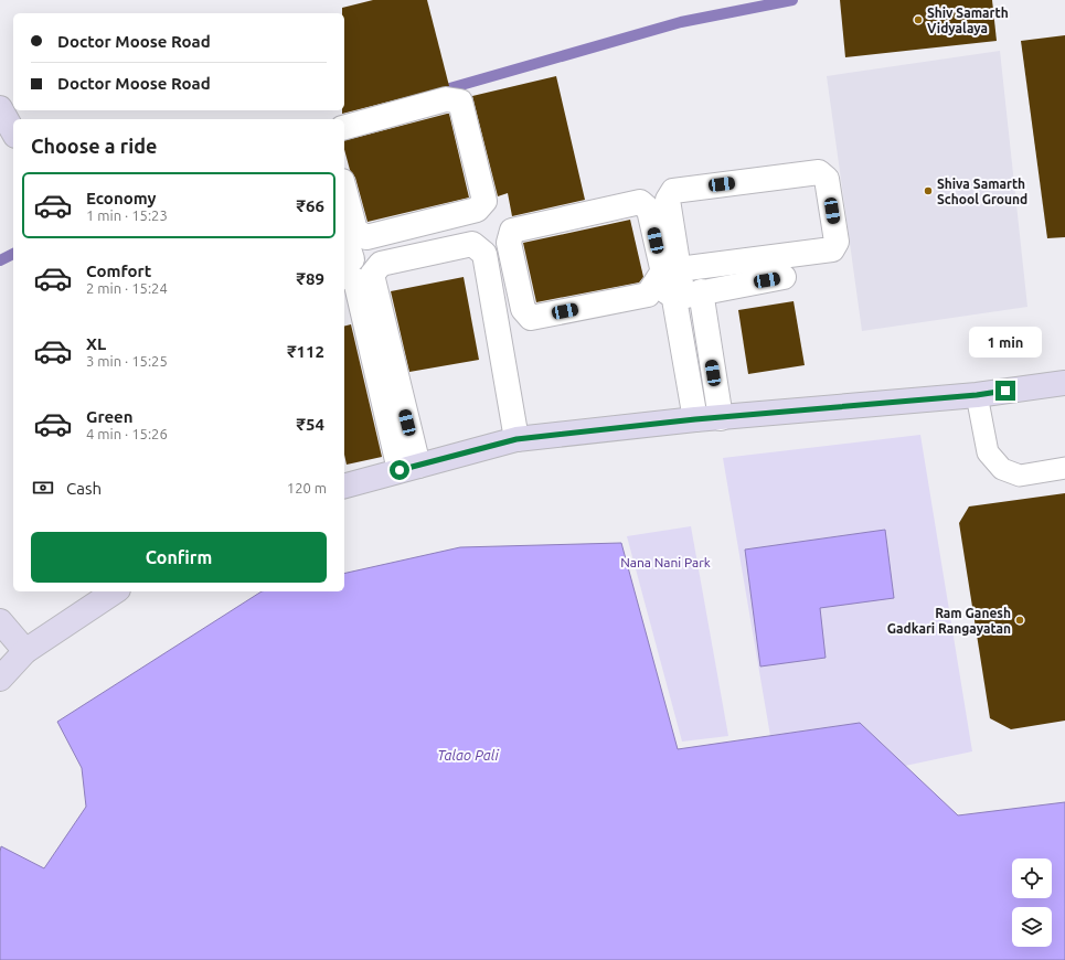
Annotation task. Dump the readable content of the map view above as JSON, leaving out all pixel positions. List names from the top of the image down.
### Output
{
  "water": ["Talao Pali"],
  "parks": ["Nana Nani Park"],
  "places": ["Shiv Samarth Vidyalaya", "Shiva Samarth School Ground", "Ram Ganesh Gadkari Rangayatan"],
  "page": {
    "banner": ["Doctor Moose Road", "Doctor Moose Road"],
    "heading": "Choose a ride",
    "list": [
      {
        "name": "Economy",
        "note": "1 min · 15:23",
        "value": "₹66"
      },
      {
        "name": "Comfort",
        "note": "2 min · 15:24",
        "value": "₹89"
      },
      {
        "name": "XL",
        "note": "3 min · 15:25",
        "value": "₹112"
      },
      {
        "name": "Green",
        "note": "4 min · 15:26",
        "value": "₹54"
      }
    ],
    "bubble": "1 min",
    "pay": ["Cash", "120 m"],
    "buttons": "Confirm"
  }
}
